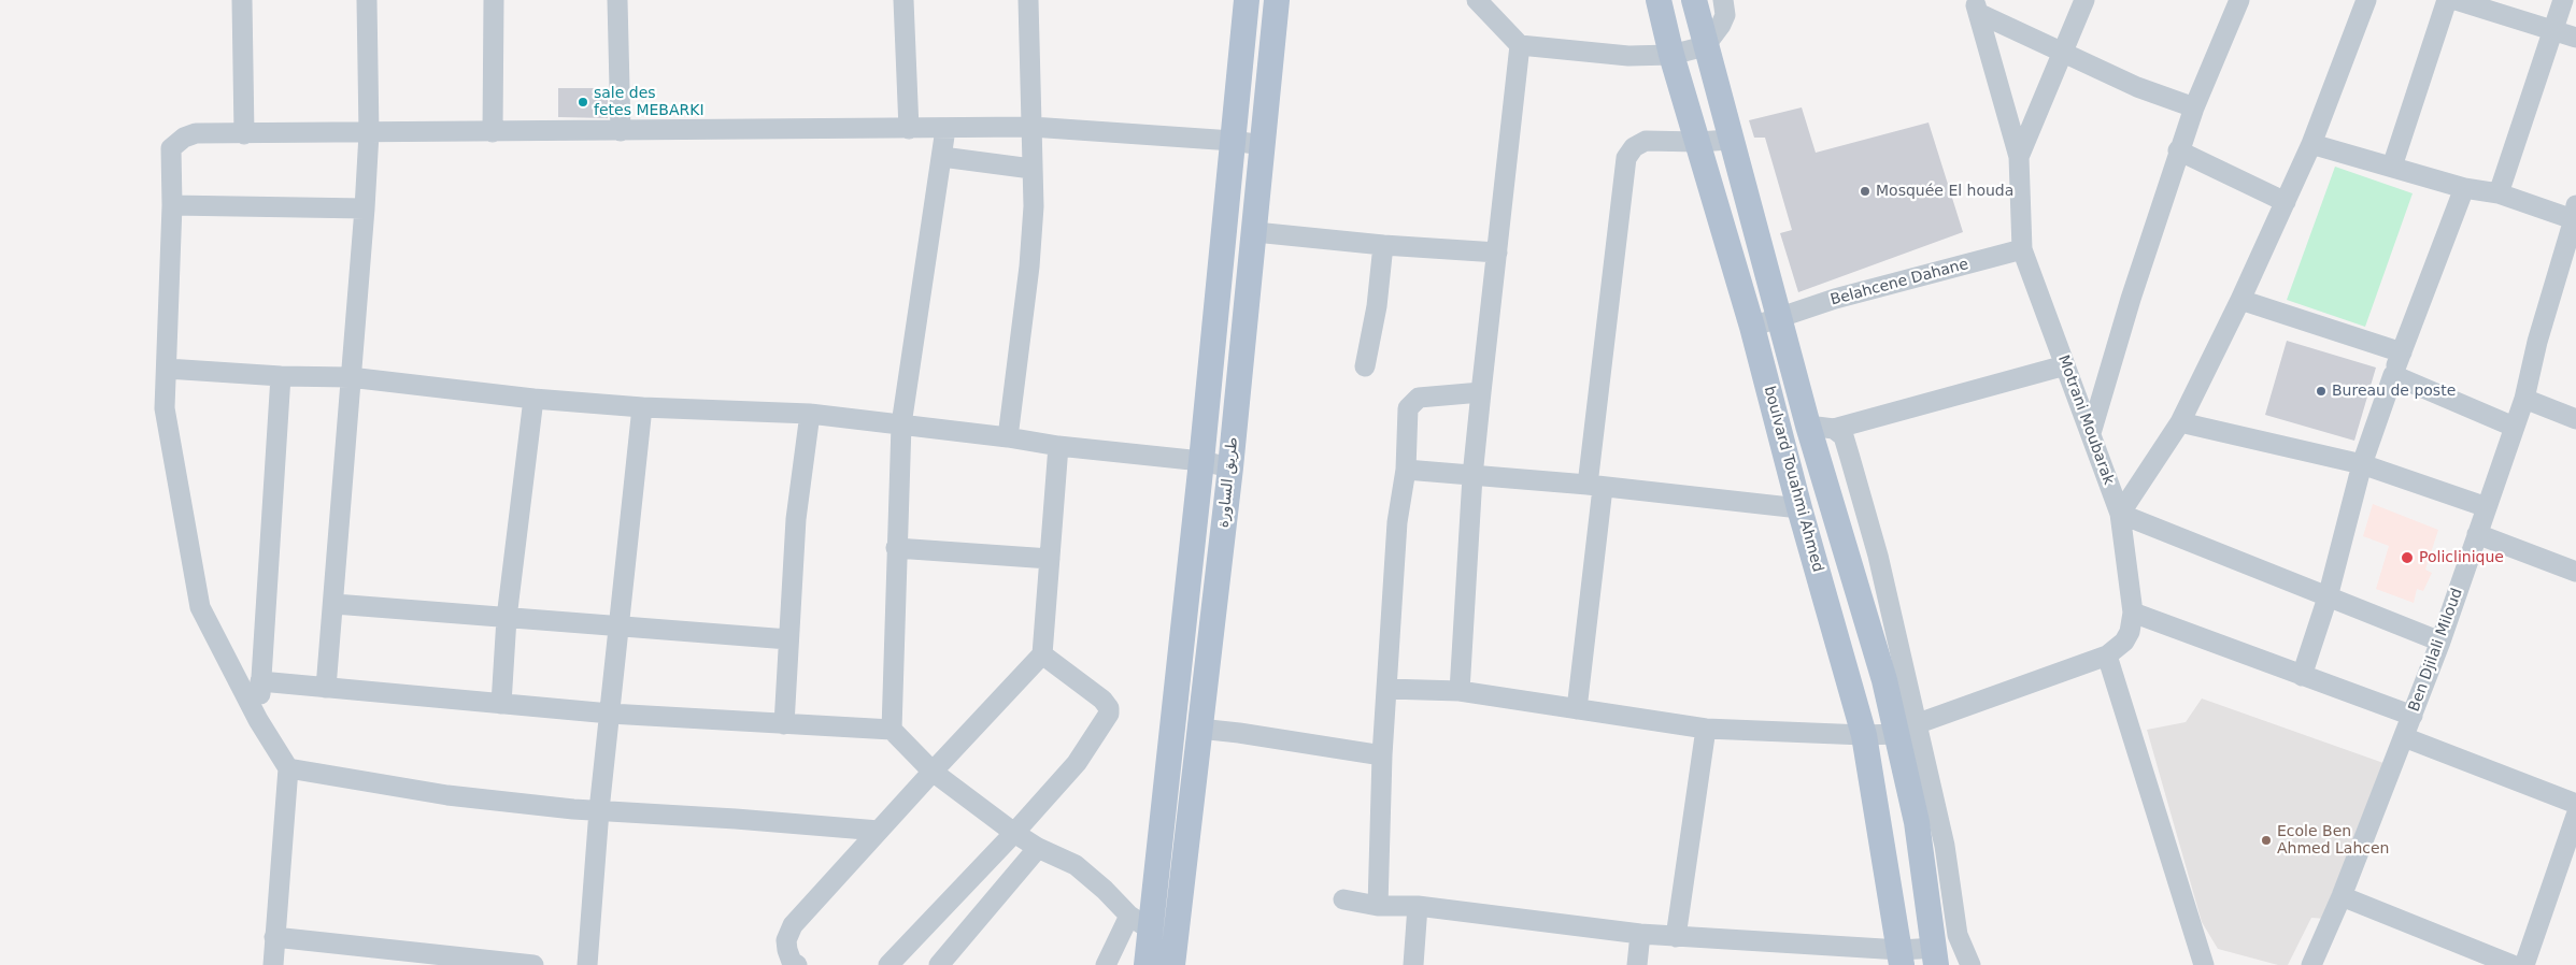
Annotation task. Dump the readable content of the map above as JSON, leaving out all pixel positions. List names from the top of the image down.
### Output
{
  "streets": {
    "main road": ["boulvard Touahmi Ahmed", "طريق الساورة"],
    "street": ["Belahcene Dahane", "Motrani Moubarak", "Ben Djilali Miloud"]
  },
  "crossings": [
    ["Belahcene Dahane", "Motrani Moubarak"],
    ["Belahcene Dahane", "boulvard Touahmi Ahmed"]
  ],
  "places": [
    "sale des fetes MEBARKI",
    "Mosquée El houda",
    "Bureau de poste",
    "Policlinique",
    "Ecole Ben Ahmed Lahcen"
  ]
}
